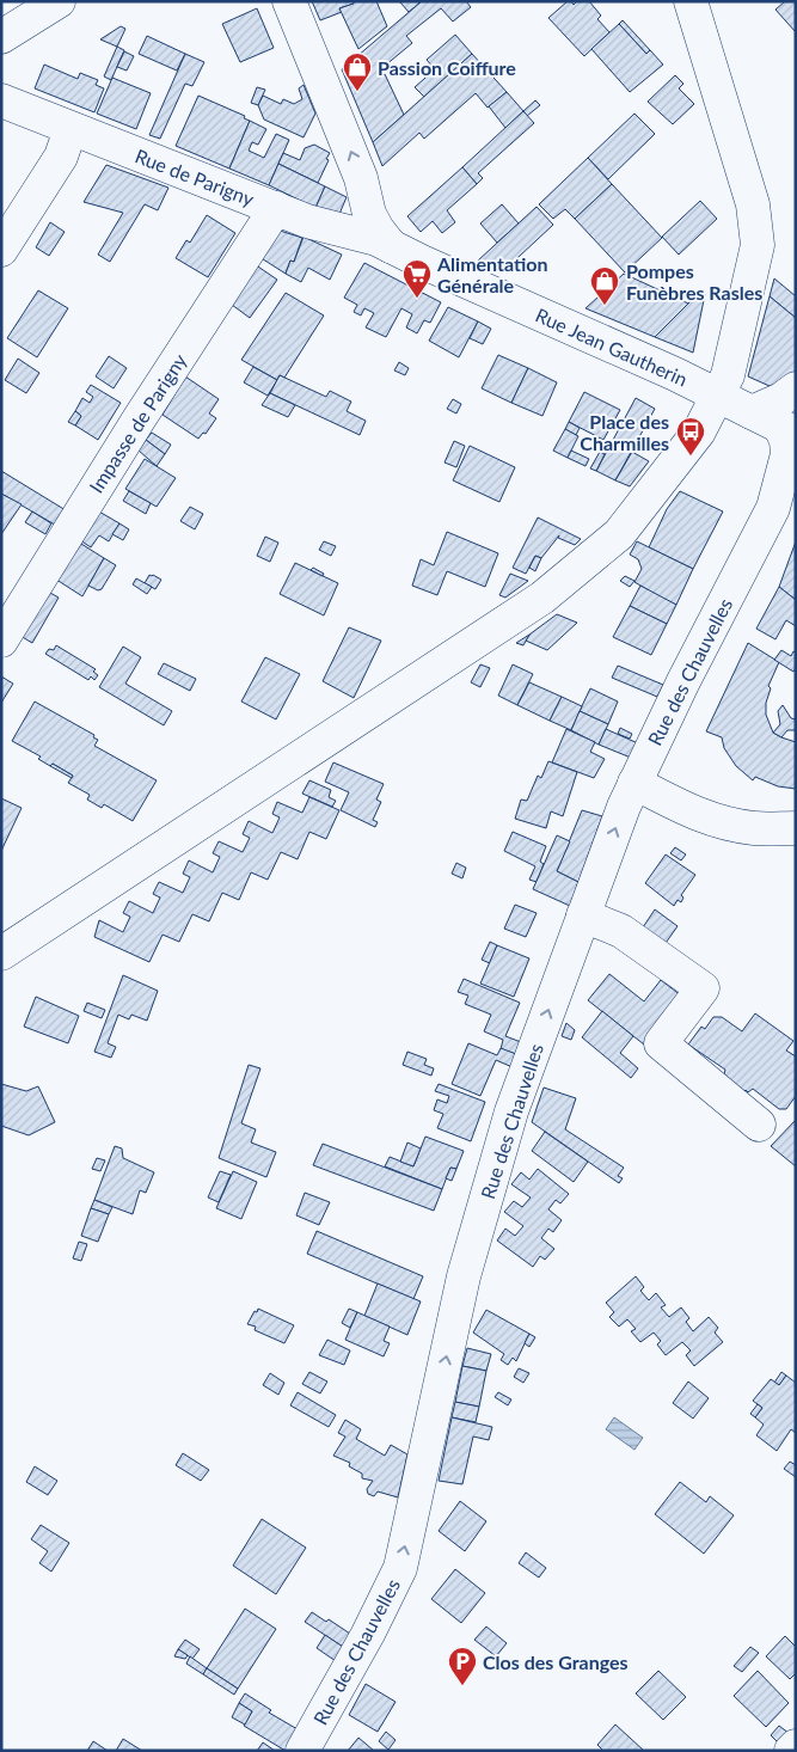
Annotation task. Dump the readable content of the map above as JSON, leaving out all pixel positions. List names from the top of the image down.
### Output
{
  "streets": {
    "street": [
      "Rue de Parigny",
      "Rue Jean Gautherin",
      "Impasse de Parigny",
      "Rue des Chauvelles"
    ]
  },
  "crossings": [
    ["Rue de Parigny", "Rue Jean Gautherin"],
    ["Rue de Parigny", "Impasse de Parigny"],
    ["Rue Jean Gautherin", "Rue des Chauvelles"]
  ],
  "one_way": ["Rue des Chauvelles"],
  "places": {
    "shop": ["Passion Coiffure", "Pompes Funèbres Rasles"],
    "supermarket": ["Alimentation Générale"],
    "bus stop": ["Place des Charmilles"],
    "parking": ["Clos des Granges"]
  }
}
